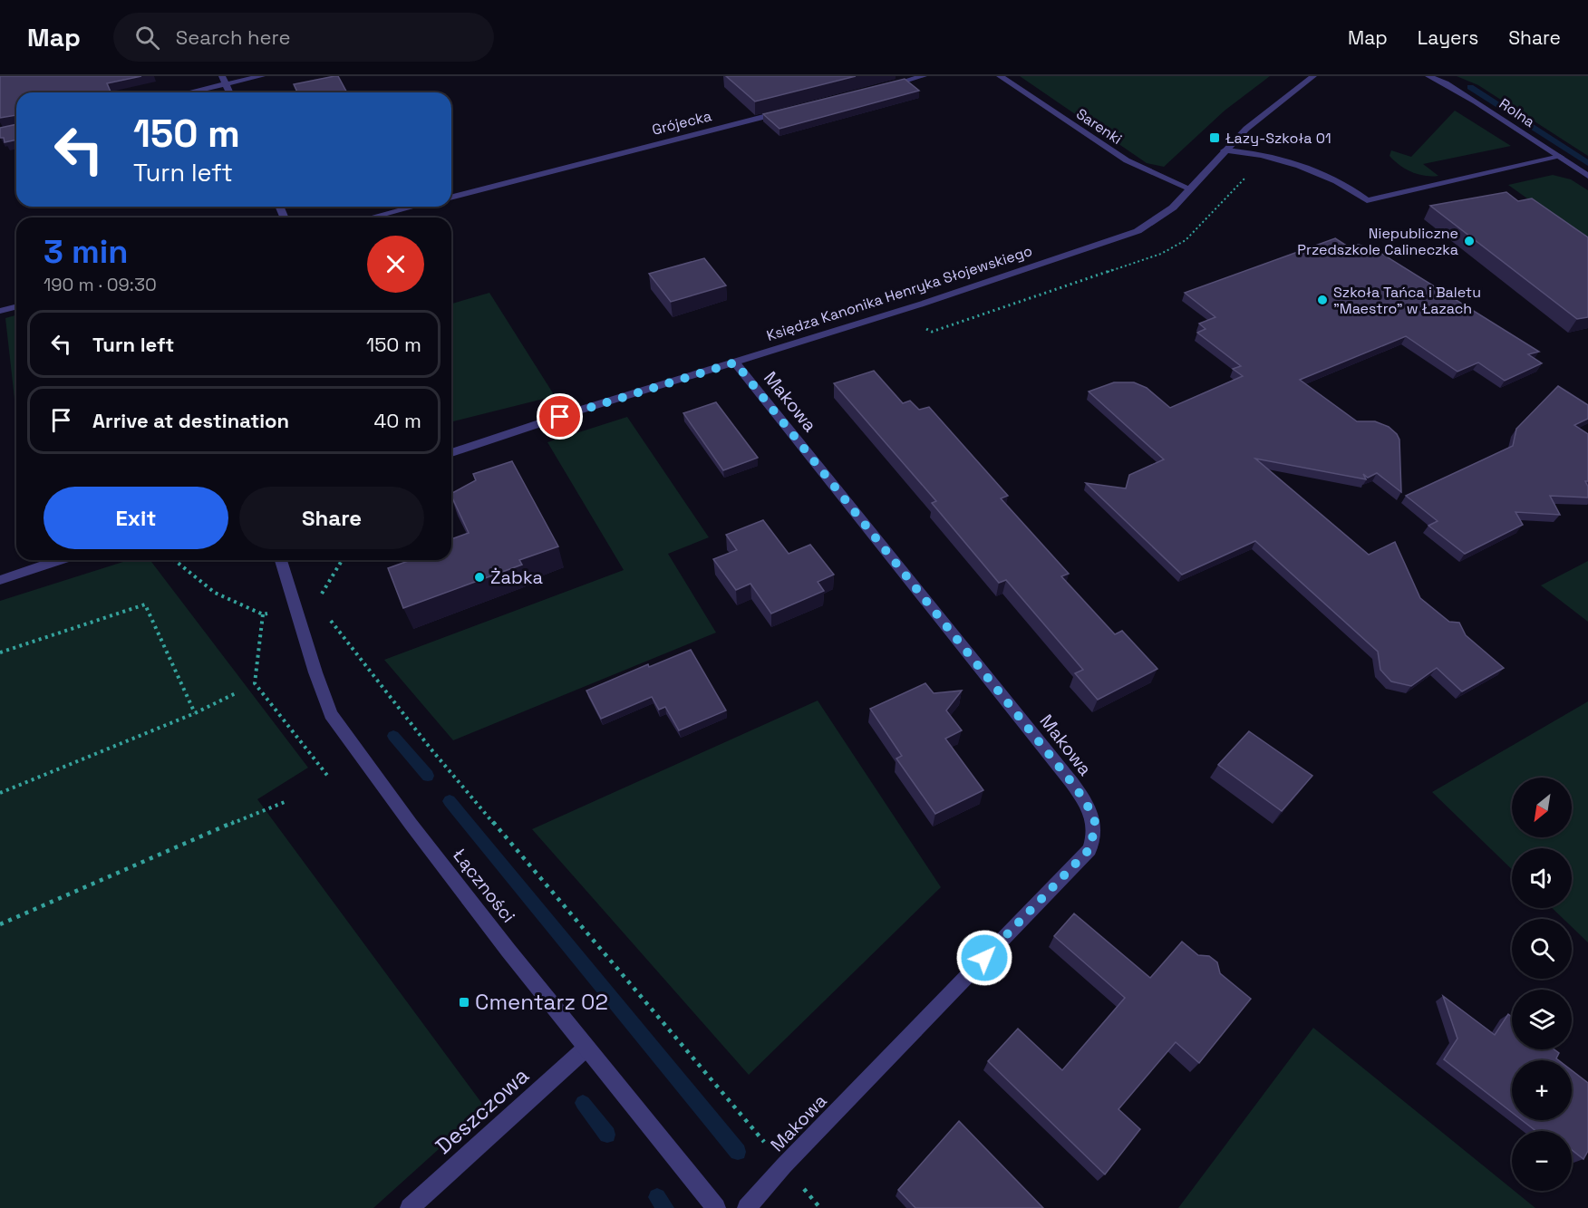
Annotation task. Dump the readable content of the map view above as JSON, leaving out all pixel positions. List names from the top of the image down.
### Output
{
  "streets": {
    "street": [
      "Rolna",
      "Grójecka",
      "Sarenki",
      "Księdza Kanonika Henryka Słojewskiego",
      "Makowa",
      "Łączności",
      "Deszczowa"
    ]
  },
  "crossings": [
    ["Sarenki", "Księdza Kanonika Henryka Słojewskiego"],
    ["Księdza Kanonika Henryka Słojewskiego", "Makowa"],
    ["Łączności", "Deszczowa"]
  ],
  "places": {
    "transit": ["Łazy-Szkoła 01", "Cmentarz 02"],
    "other": ["Niepubliczne Przedszkole Calineczka", "Szkoła Tańca i Baletu \"Maestro\" w Łazach", "Żabka"]
  },
  "north": "bottom left",
  "page": {
    "header": "Map",
    "search": "Search here",
    "nav": ["Map", "Layers", "Share"],
    "turn": ["150 m", "Turn left"],
    "heading": ["3 min", "190 m · 09:30"],
    "list": [
      {
        "name": "Turn left",
        "value": "150 m"
      },
      {
        "name": "Arrive at destination",
        "value": "40 m"
      }
    ],
    "buttons": ["Exit", "Share"],
    "map_buttons": ["+", "−"]
  }
}
